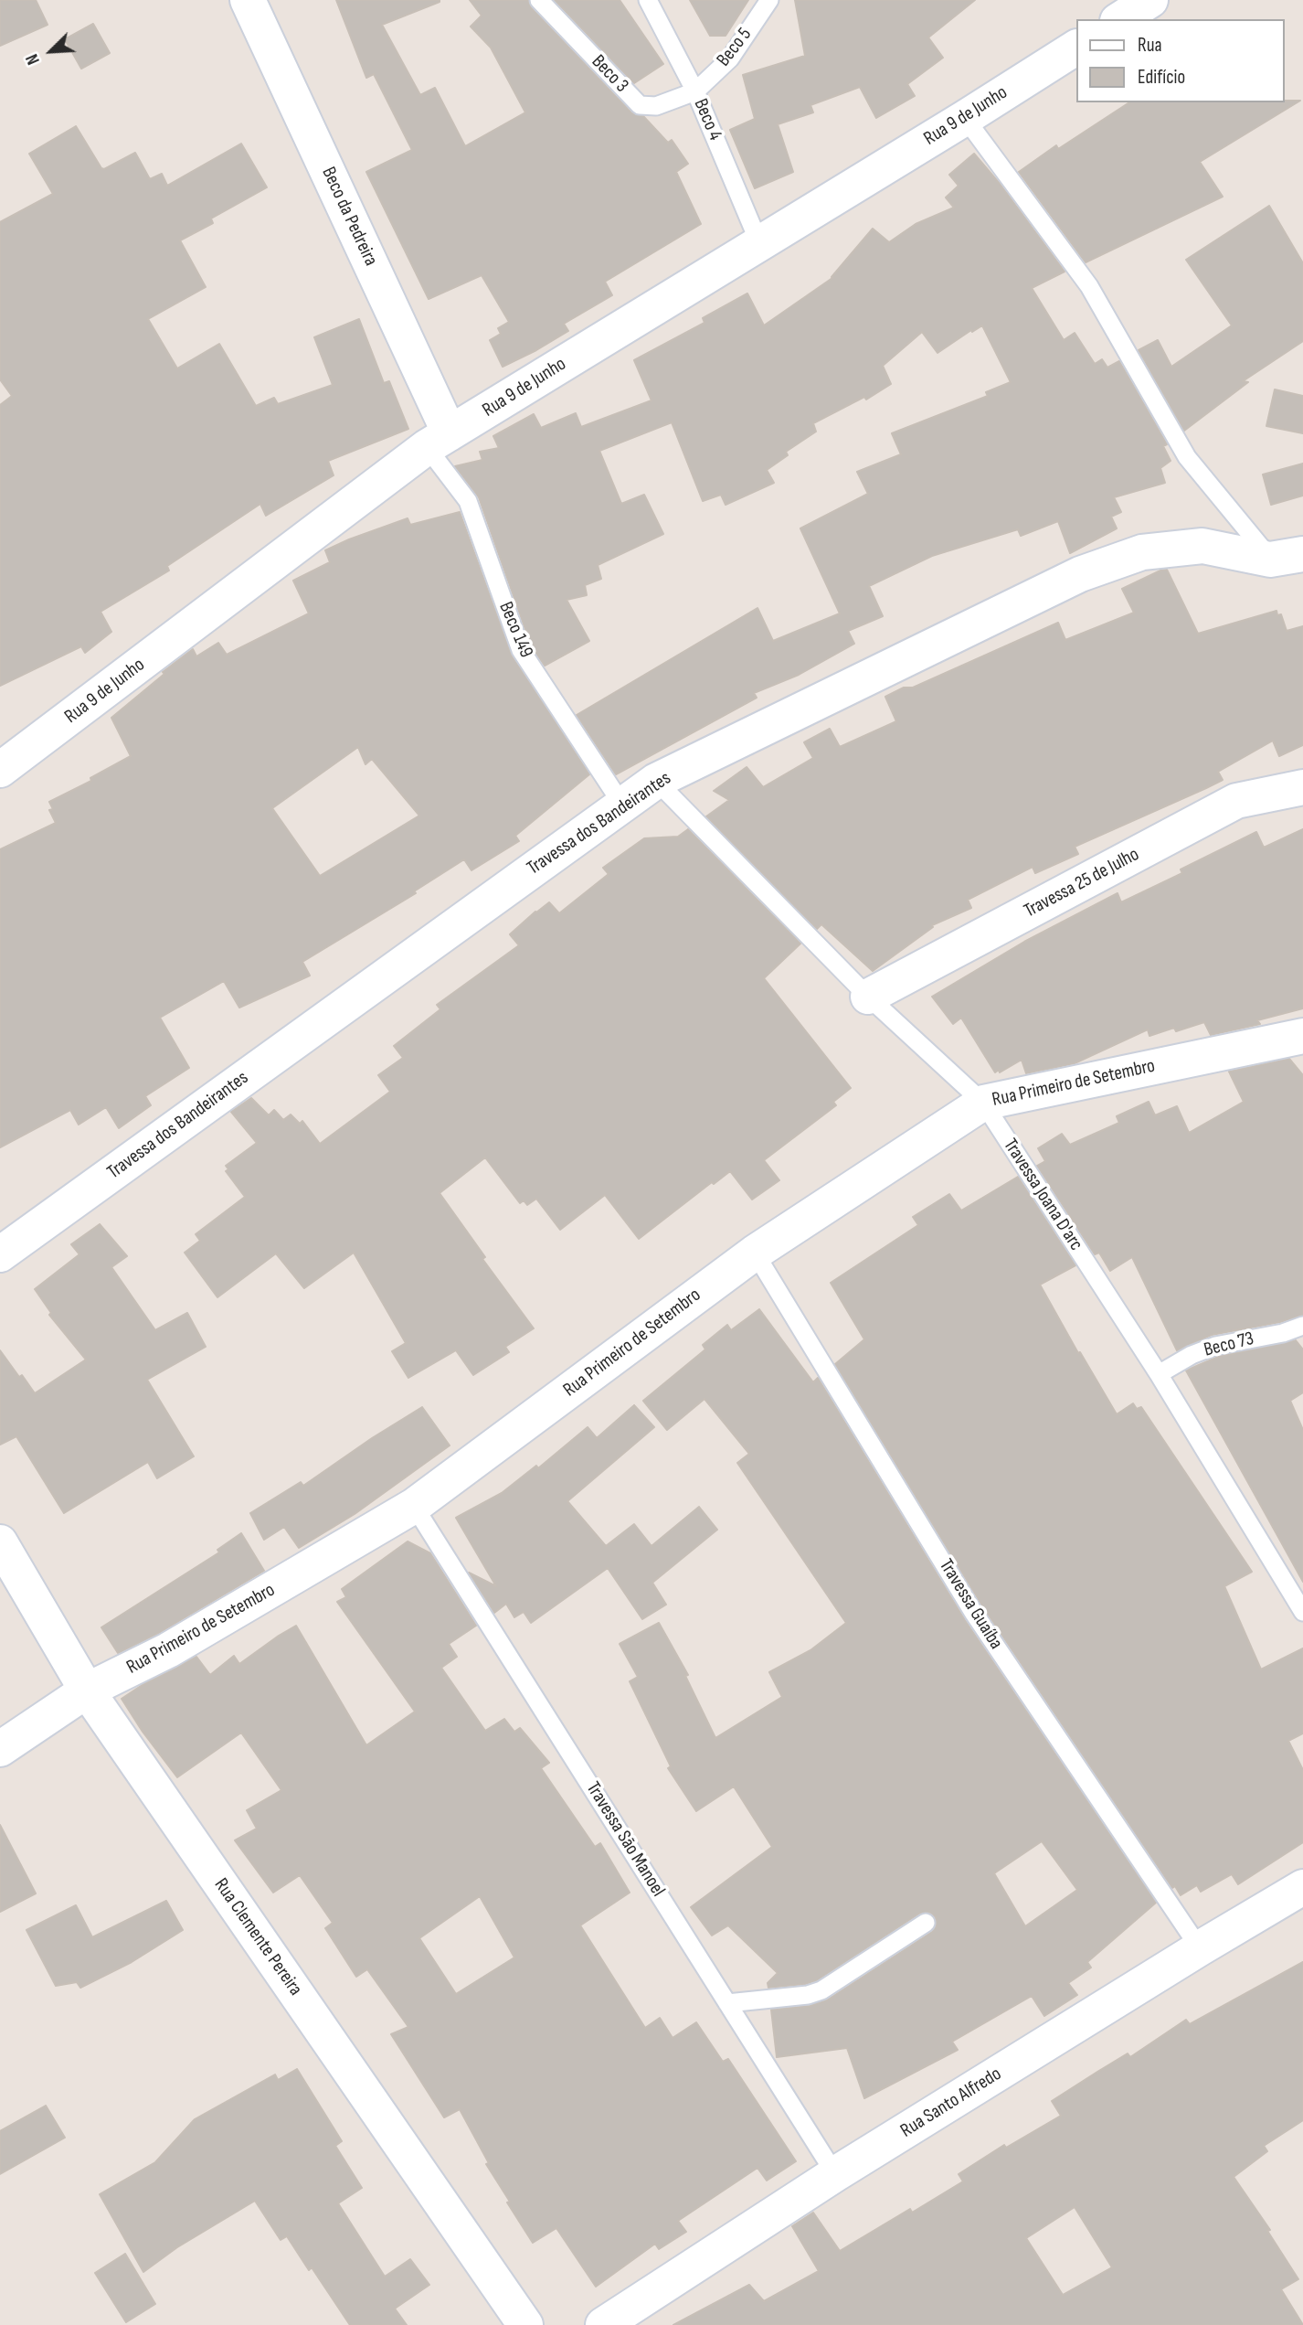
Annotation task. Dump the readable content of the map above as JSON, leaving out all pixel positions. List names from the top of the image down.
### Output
{
  "streets": {
    "street": [
      "Rua 9 de Junho",
      "Beco da Pedreira",
      "Travessa dos Bandeirantes",
      "Travessa 25 de Julho",
      "Rua Primeiro de Setembro",
      "Rua Clemente Pereira",
      "Rua Santo Alfredo"
    ],
    "lane": [
      "Beco 5",
      "Beco 3",
      "Beco 4",
      "Beco 149",
      "Travessa Joana D'arc",
      "Beco 73",
      "Travessa Guaíba",
      "Travessa São Manoel"
    ]
  },
  "crossings": [
    ["Beco 5", "Beco 3"],
    ["Beco 5", "Beco 4"],
    ["Beco 3", "Beco 4"],
    ["Rua 9 de Junho", "Beco 4"],
    ["Rua 9 de Junho", "Beco da Pedreira"],
    ["Rua 9 de Junho", "Beco 149"],
    ["Beco da Pedreira", "Beco 149"],
    ["Beco 149", "Travessa dos Bandeirantes"],
    ["Travessa dos Bandeirantes", "Travessa Joana D'arc"],
    ["Travessa 25 de Julho", "Travessa Joana D'arc"],
    ["Rua Primeiro de Setembro", "Travessa Joana D'arc"],
    ["Rua Primeiro de Setembro", "Travessa Guaíba"],
    ["Rua Primeiro de Setembro", "Travessa São Manoel"],
    ["Rua Primeiro de Setembro", "Rua Clemente Pereira"],
    ["Travessa Joana D'arc", "Beco 73"],
    ["Travessa Guaíba", "Rua Santo Alfredo"],
    ["Travessa São Manoel", "Rua Santo Alfredo"]
  ],
  "legend": ["Rua", "Edifício"],
  "north": "bottom left"
}
